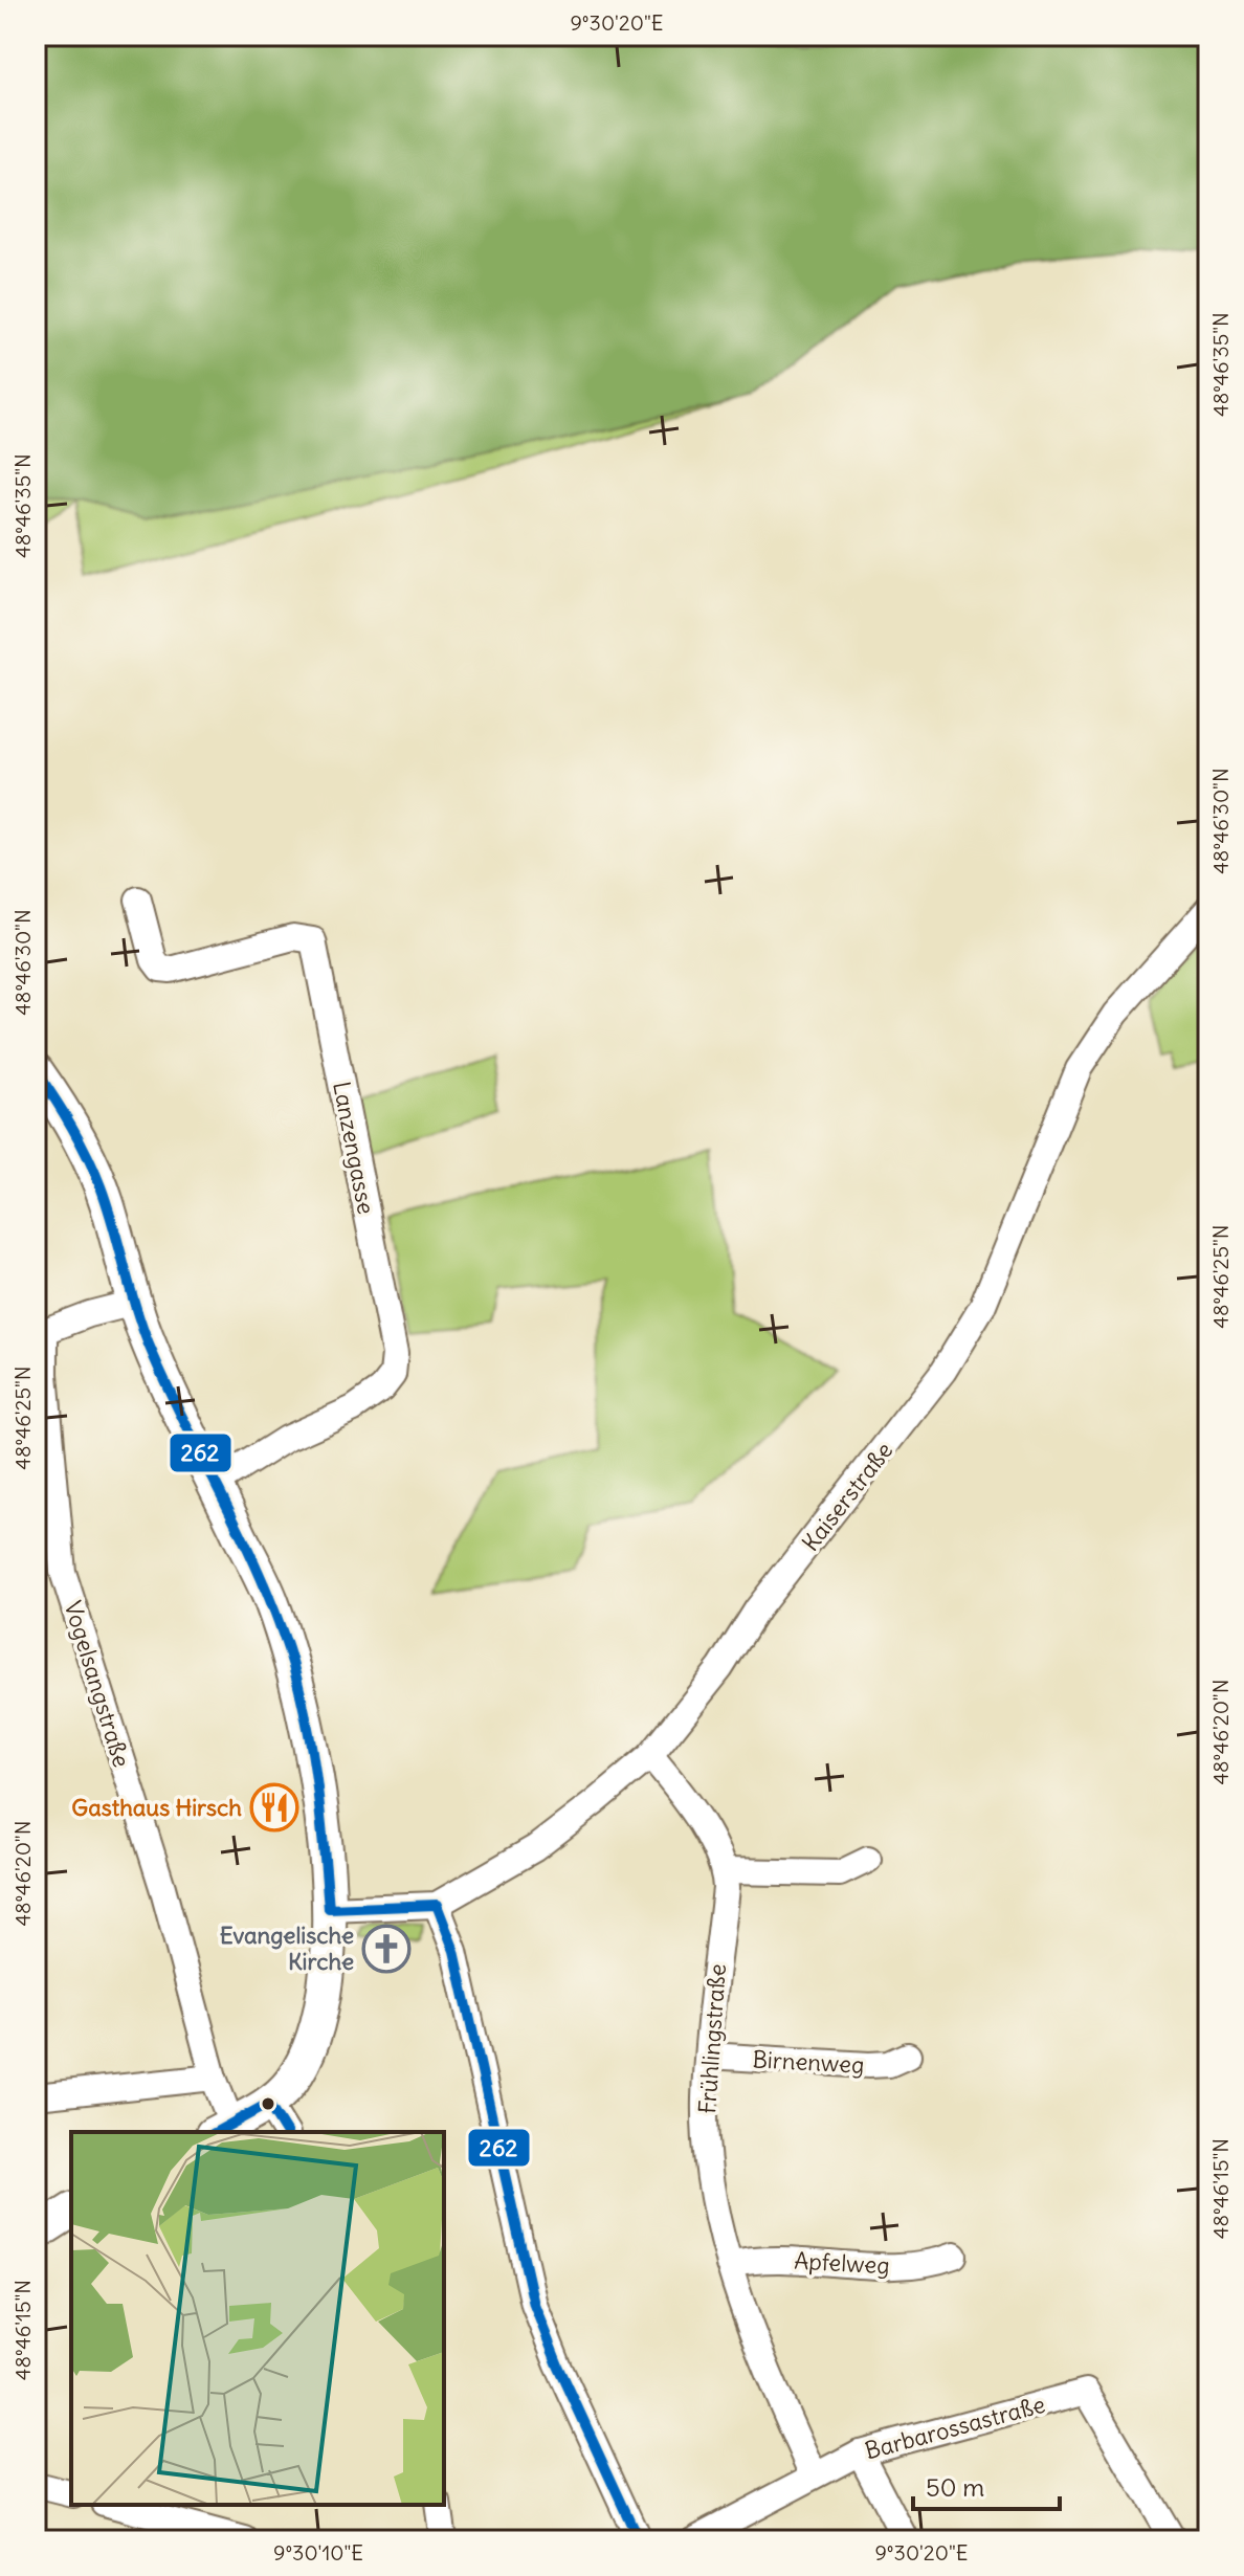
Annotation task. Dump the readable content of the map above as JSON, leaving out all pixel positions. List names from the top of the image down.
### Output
{
  "streets": {
    "street": [
      "Lanzengasse",
      "Kaiserstraße",
      "Vogelsangstraße",
      "Frühlingstraße",
      "Birnenweg",
      "Apfelweg",
      "Barbarossastraße"
    ]
  },
  "crossings": [
    ["Frühlingstraße", "Birnenweg"],
    ["Frühlingstraße", "Apfelweg"],
    ["Frühlingstraße", "Barbarossastraße"]
  ],
  "places": {
    "restaurant": ["Gasthaus Hirsch"],
    "church": ["Evangelische Kirche"]
  },
  "lines": ["transit line 262"],
  "scale_bar": "50 m",
  "coordinates": [
    "9°30'20\"E",
    "48°46'35\"N",
    "48°46'30\"N",
    "48°46'25\"N",
    "48°46'20\"N",
    "48°46'15\"N",
    "9°30'10\"E"
  ]
}
